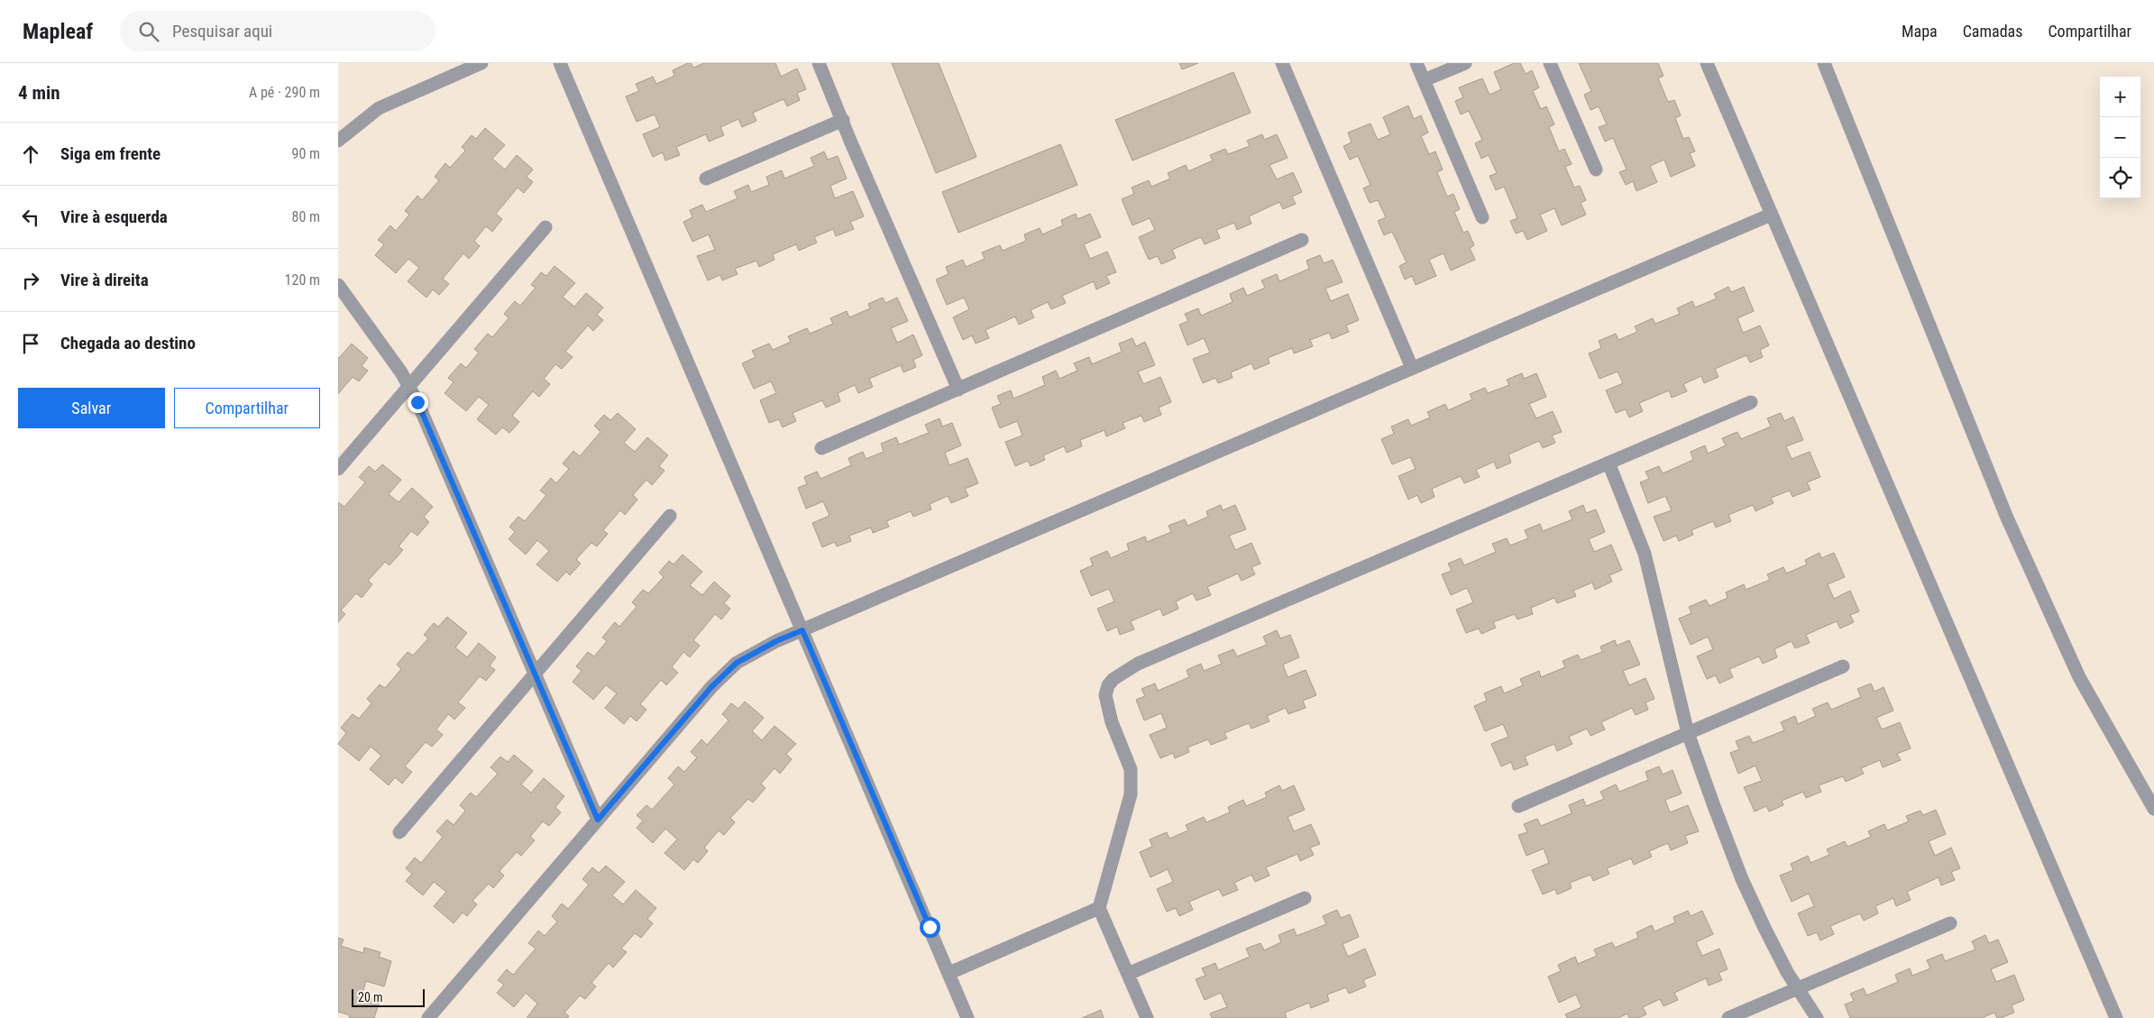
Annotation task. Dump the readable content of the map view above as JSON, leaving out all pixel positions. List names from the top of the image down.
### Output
{
  "scale_bar": "20 m",
  "page": {
    "header": "Mapleaf",
    "search": "Pesquisar aqui",
    "nav": ["Mapa", "Camadas", "Compartilhar"],
    "heading": ["4 min", "A pé · 290 m"],
    "map_buttons": ["+", "−"],
    "list": [
      ["Siga em frente", "90 m"],
      ["Vire à esquerda", "80 m"],
      ["Vire à direita", "120 m"],
      "Chegada ao destino"
    ],
    "buttons": ["Salvar", "Compartilhar"],
    "scale": "20 m"
  }
}
